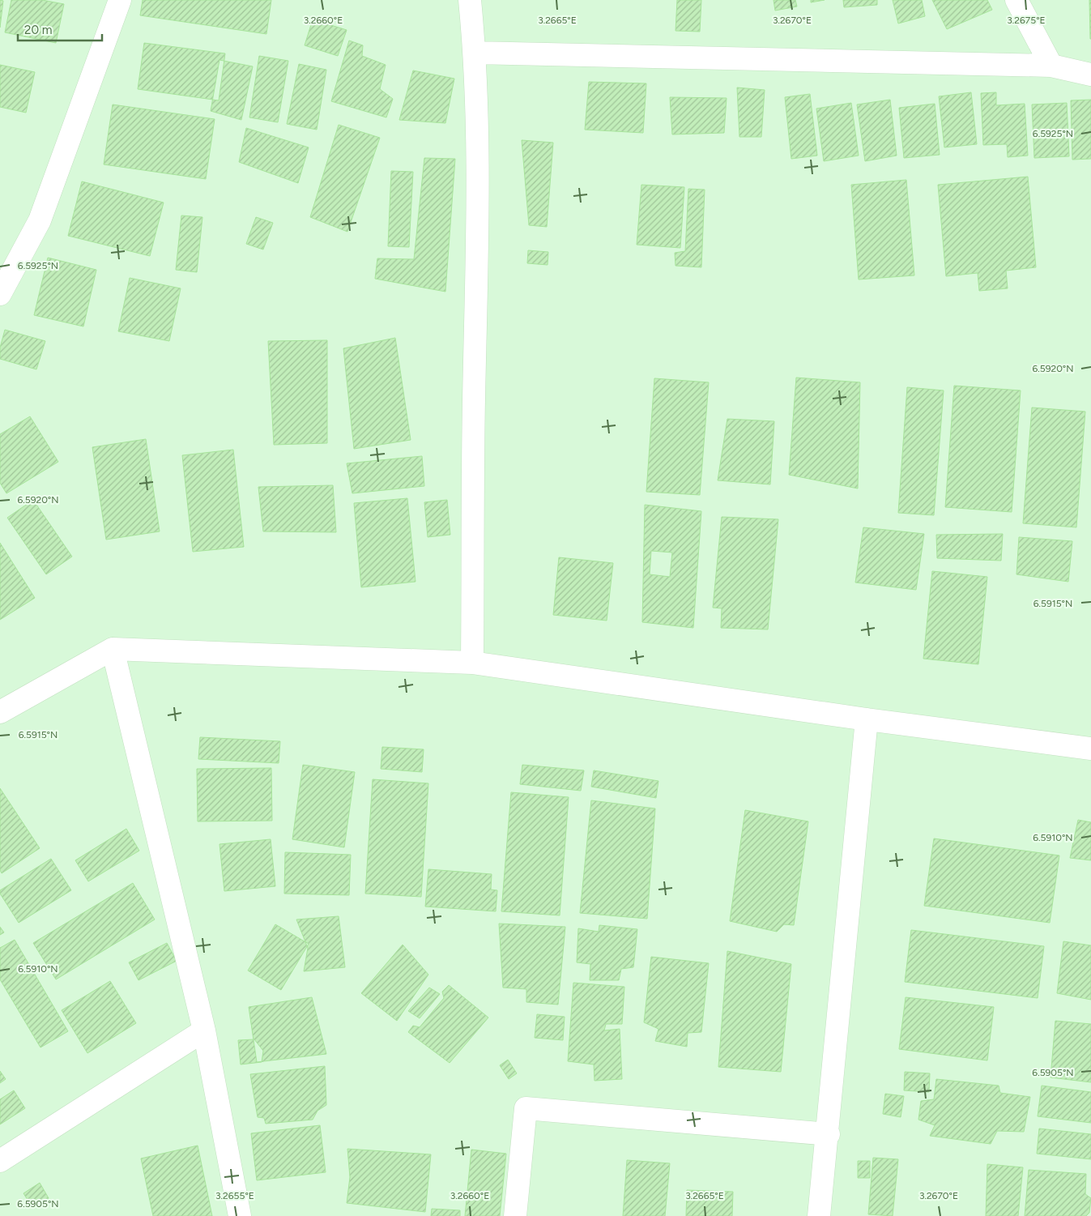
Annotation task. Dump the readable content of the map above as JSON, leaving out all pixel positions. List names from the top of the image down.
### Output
{
  "scale_bar": "20 m",
  "coordinates": [
    "3.2660°E",
    "3.2665°E",
    "3.2670°E",
    "3.2675°E",
    "6.5925°N",
    "6.5920°N",
    "6.5915°N",
    "6.5910°N",
    "6.5905°N",
    "3.2655°E"
  ]
}
